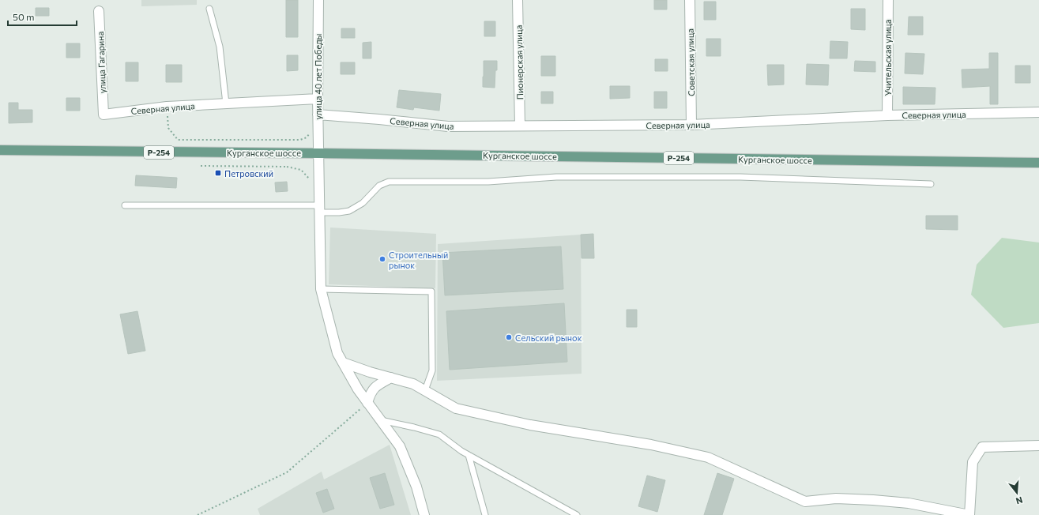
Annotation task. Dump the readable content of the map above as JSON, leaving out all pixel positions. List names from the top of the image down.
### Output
{
  "streets": {
    "main road": ["Р-254", "Курганское шоссе"],
    "street": [
      "Учительская улица",
      "улица Гагарина",
      "Пионерская улица",
      "Советская улица",
      "улица 40 лет Победы",
      "Северная улица"
    ]
  },
  "crossings": [
    ["Учительская улица", "Северная улица"],
    ["улица Гагарина", "Северная улица"],
    ["Пионерская улица", "Северная улица"],
    ["Советская улица", "Северная улица"],
    ["улица 40 лет Победы", "Северная улица"],
    ["улица 40 лет Победы", "Курганское шоссе"]
  ],
  "places": {
    "transit": ["Петровский"],
    "other": ["Строительный рынок", "Сельский рынок"]
  },
  "scale_bar": "50 m",
  "north": "bottom"
}
